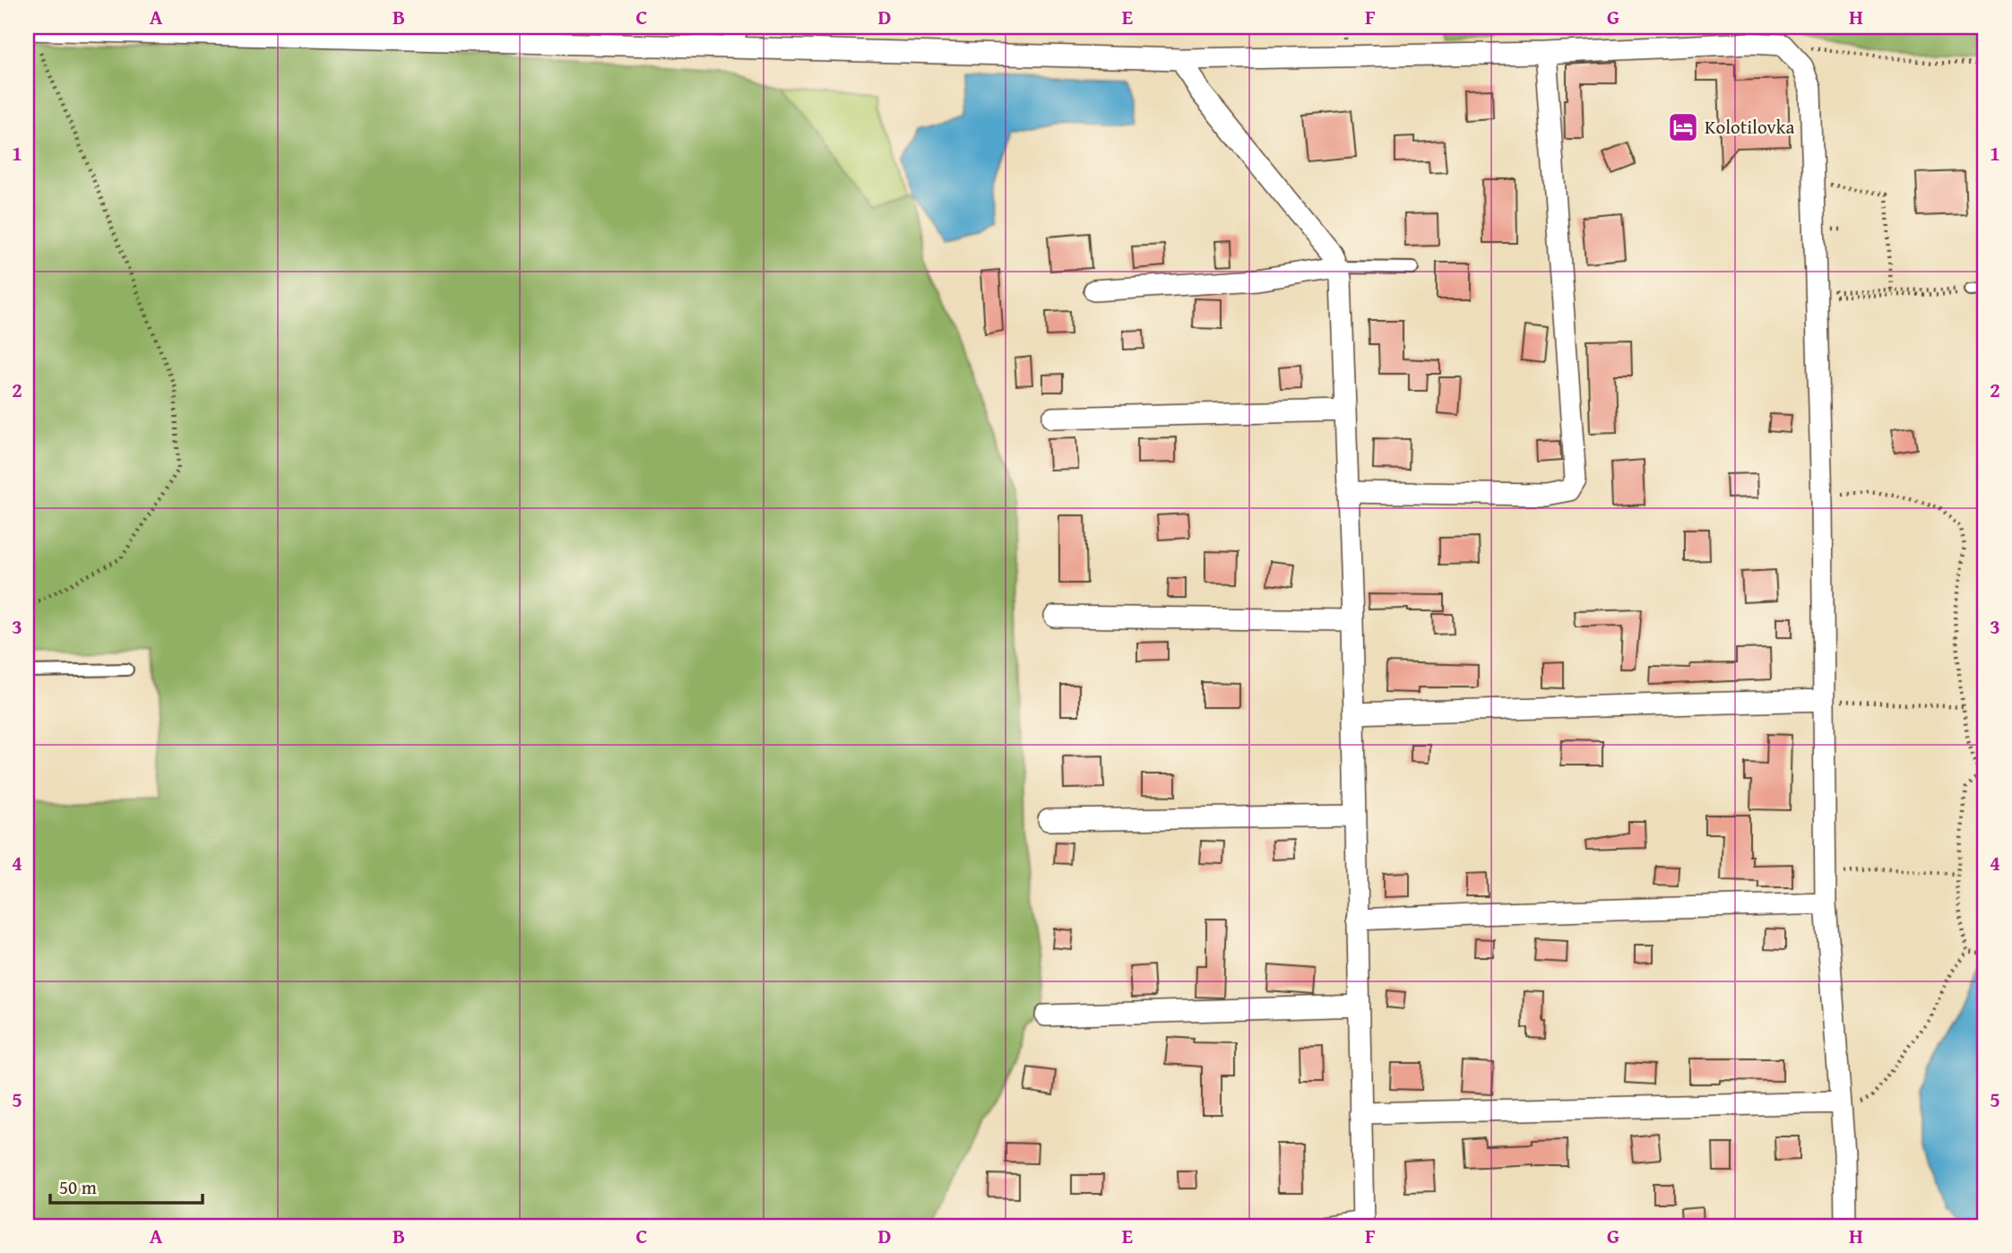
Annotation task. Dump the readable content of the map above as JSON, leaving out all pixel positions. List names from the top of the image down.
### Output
{
  "places": {
    "hotel": ["Kolotilovka"]
  },
  "scale_bar": "50 m",
  "grid": {
    "columns": [
      "A",
      "B",
      "C",
      "D",
      "E",
      "F",
      "G",
      "H"
    ],
    "rows": [
      "1",
      "2",
      "3",
      "4",
      "5"
    ]
  }
}
